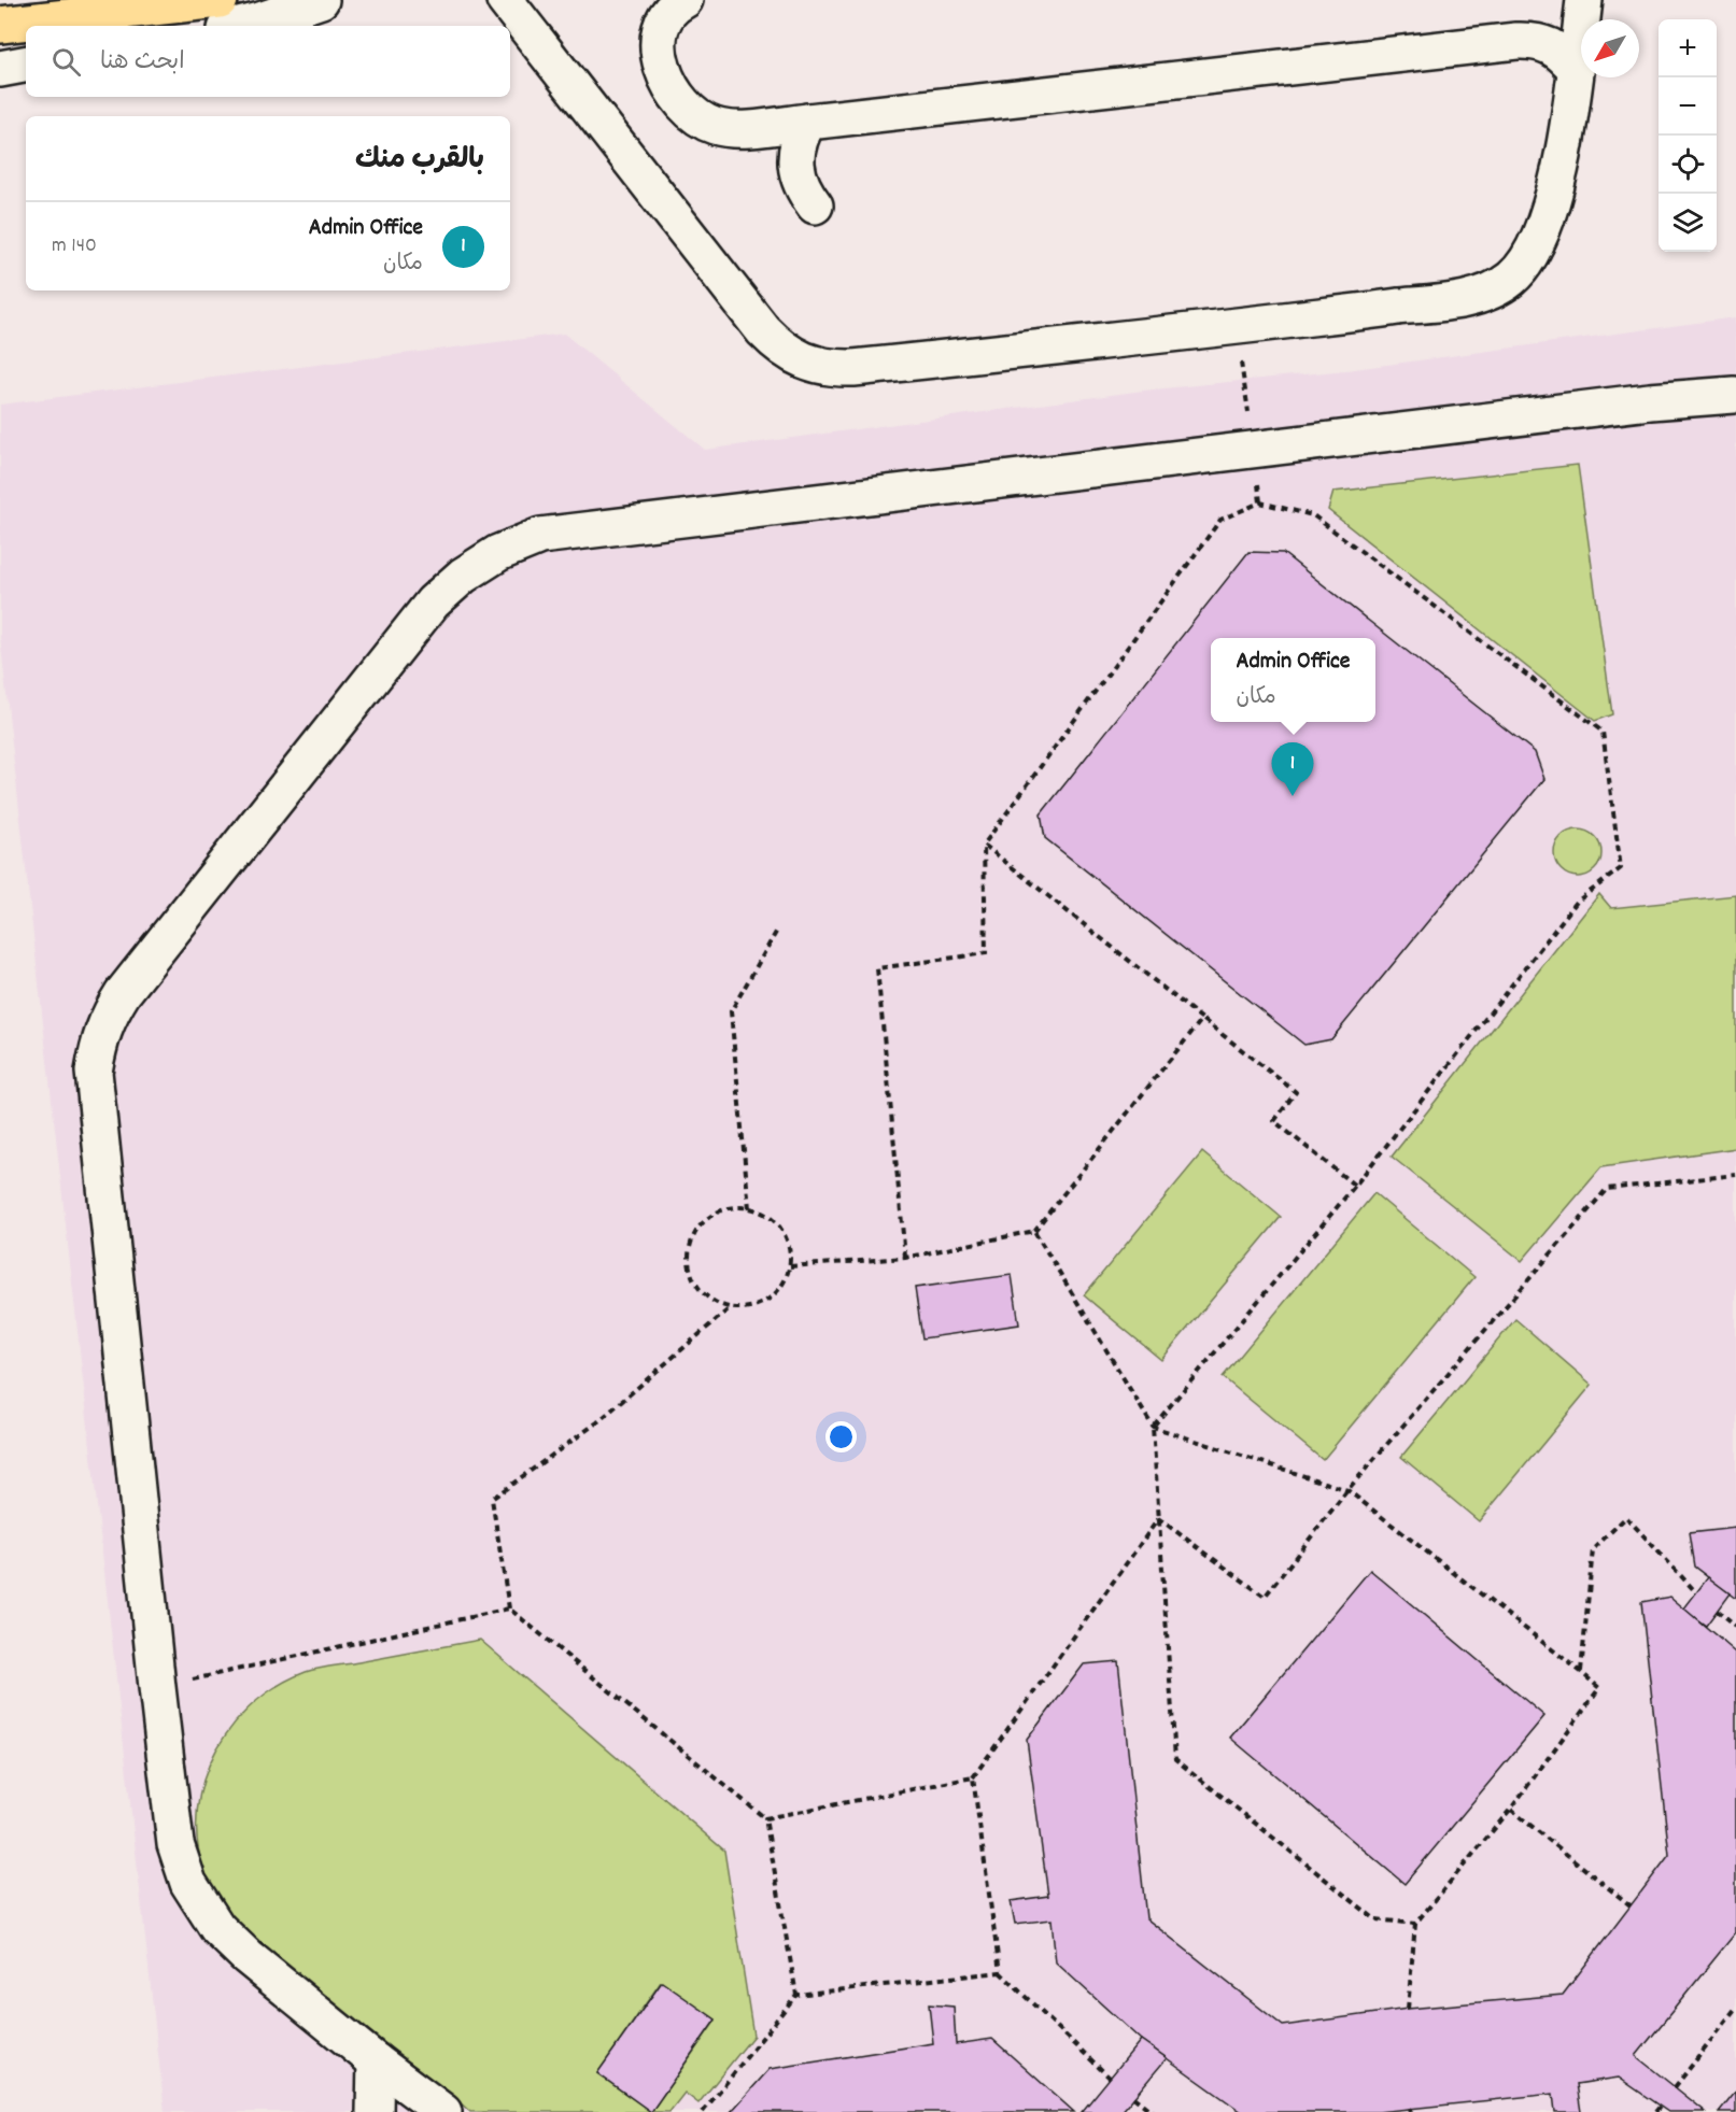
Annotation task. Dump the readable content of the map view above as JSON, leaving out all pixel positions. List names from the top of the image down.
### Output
{
  "north": "bottom left",
  "page": {
    "map_buttons": ["+", "−"],
    "search": "ابحث هنا",
    "heading": "بالقرب منك",
    "list": [
      {
        "mark": "1",
        "name": "Admin Office",
        "note": "مكان",
        "value": "140 m"
      }
    ],
    "popup": ["Admin Office", "مكان"],
    "pins": "1"
  }
}
